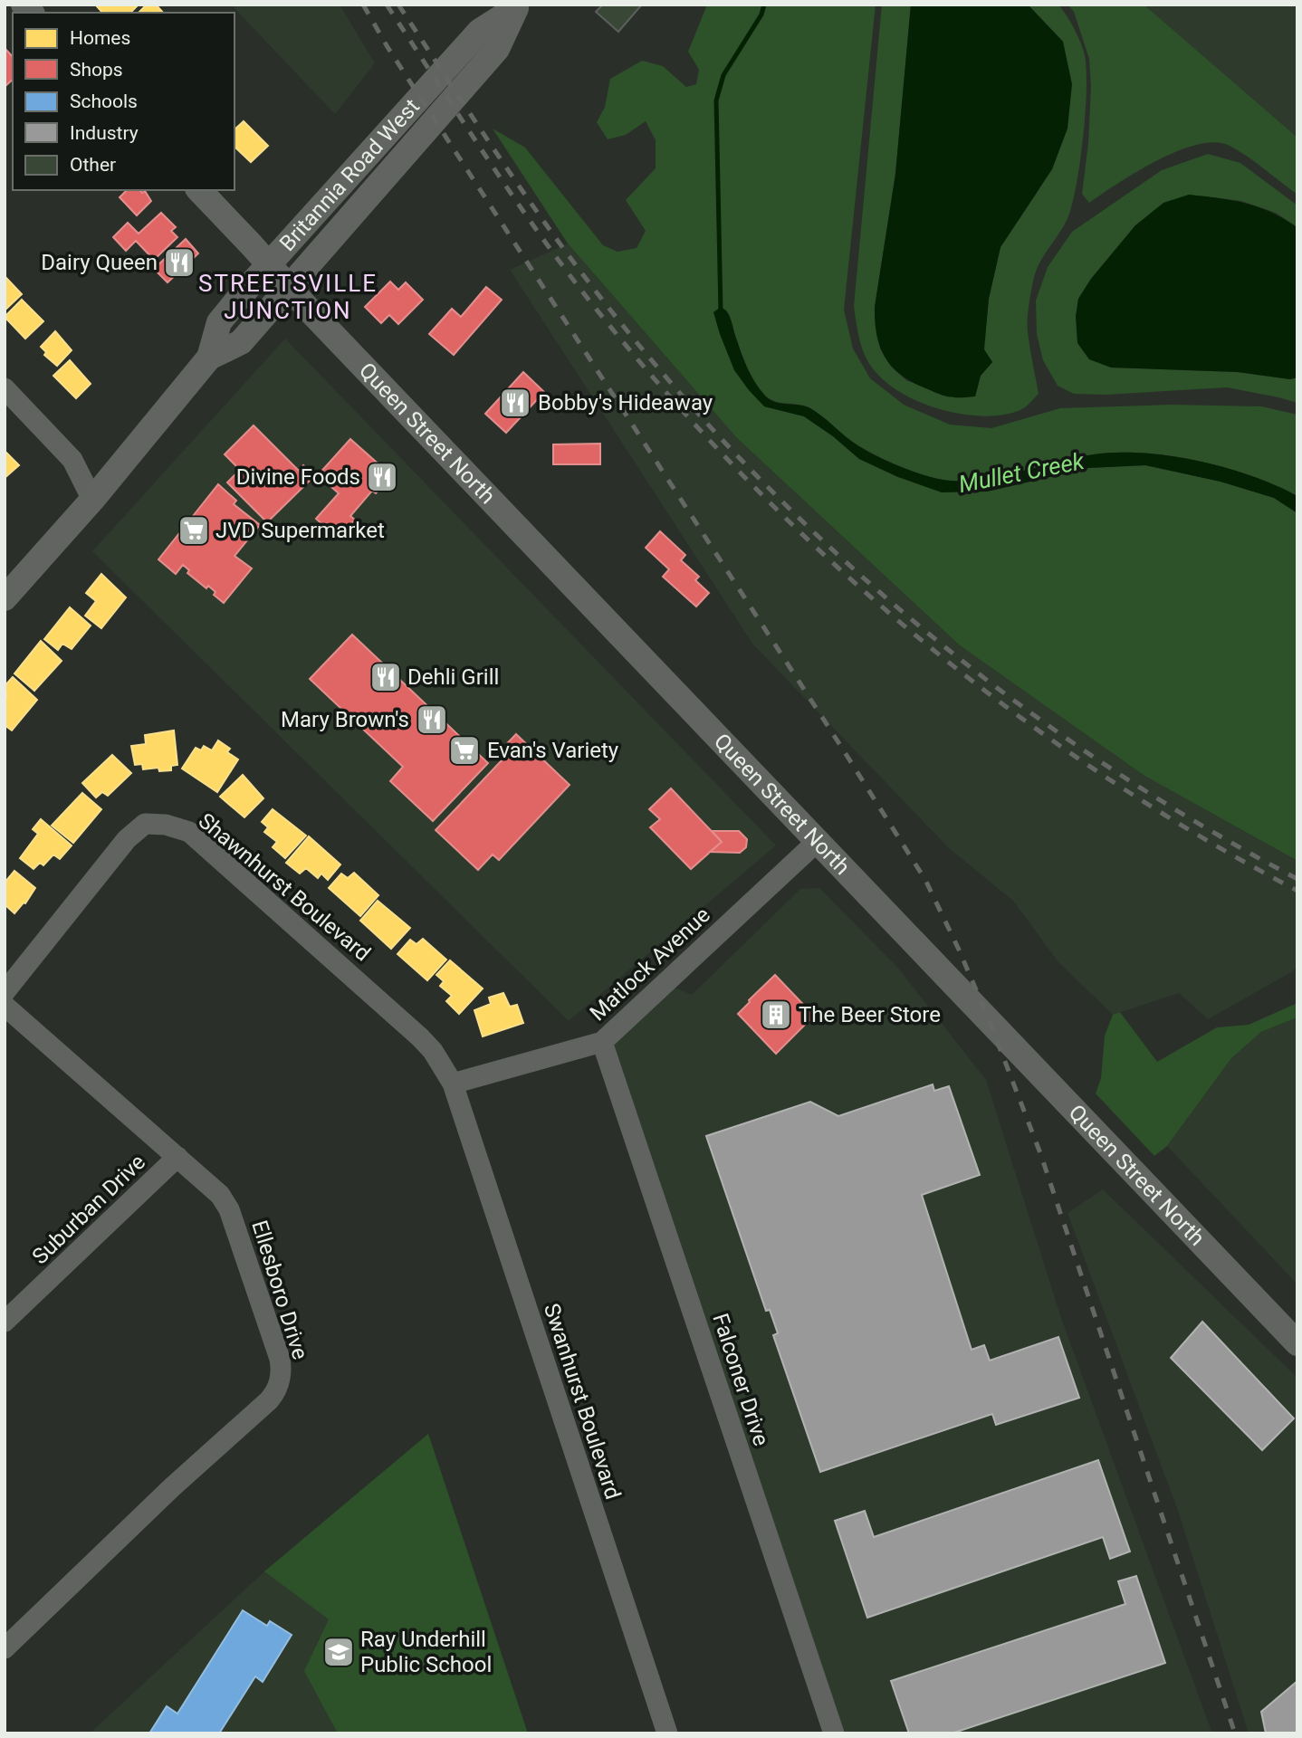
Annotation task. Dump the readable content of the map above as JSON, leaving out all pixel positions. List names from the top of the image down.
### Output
{
  "streets": {
    "main road": ["Britannia Road West", "Queen Street North"],
    "street": [
      "Shawnhurst Boulevard",
      "Matlock Avenue",
      "Suburban Drive",
      "Ellesboro Drive",
      "Falconer Drive",
      "Swanhurst Boulevard"
    ]
  },
  "crossings": [
    ["Britannia Road West", "Queen Street North"],
    ["Queen Street North", "Matlock Avenue"],
    ["Shawnhurst Boulevard", "Matlock Avenue"],
    ["Shawnhurst Boulevard", "Swanhurst Boulevard"],
    ["Matlock Avenue", "Falconer Drive"],
    ["Matlock Avenue", "Swanhurst Boulevard"],
    ["Suburban Drive", "Ellesboro Drive"]
  ],
  "districts": ["STREETSVILLE JUNCTION"],
  "water": ["Mullet Creek"],
  "places": {
    "restaurant": [
      "Dairy Queen",
      "Bobby's Hideaway",
      "Divine Foods",
      "Dehli Grill",
      "Mary Brown's"
    ],
    "supermarket": ["JVD Supermarket", "Evan's Variety"],
    "building": ["The Beer Store"],
    "school or university": ["Ray Underhill Public School"]
  },
  "legend": [
    "Homes",
    "Shops",
    "Schools",
    "Industry",
    "Other"
  ]
}
